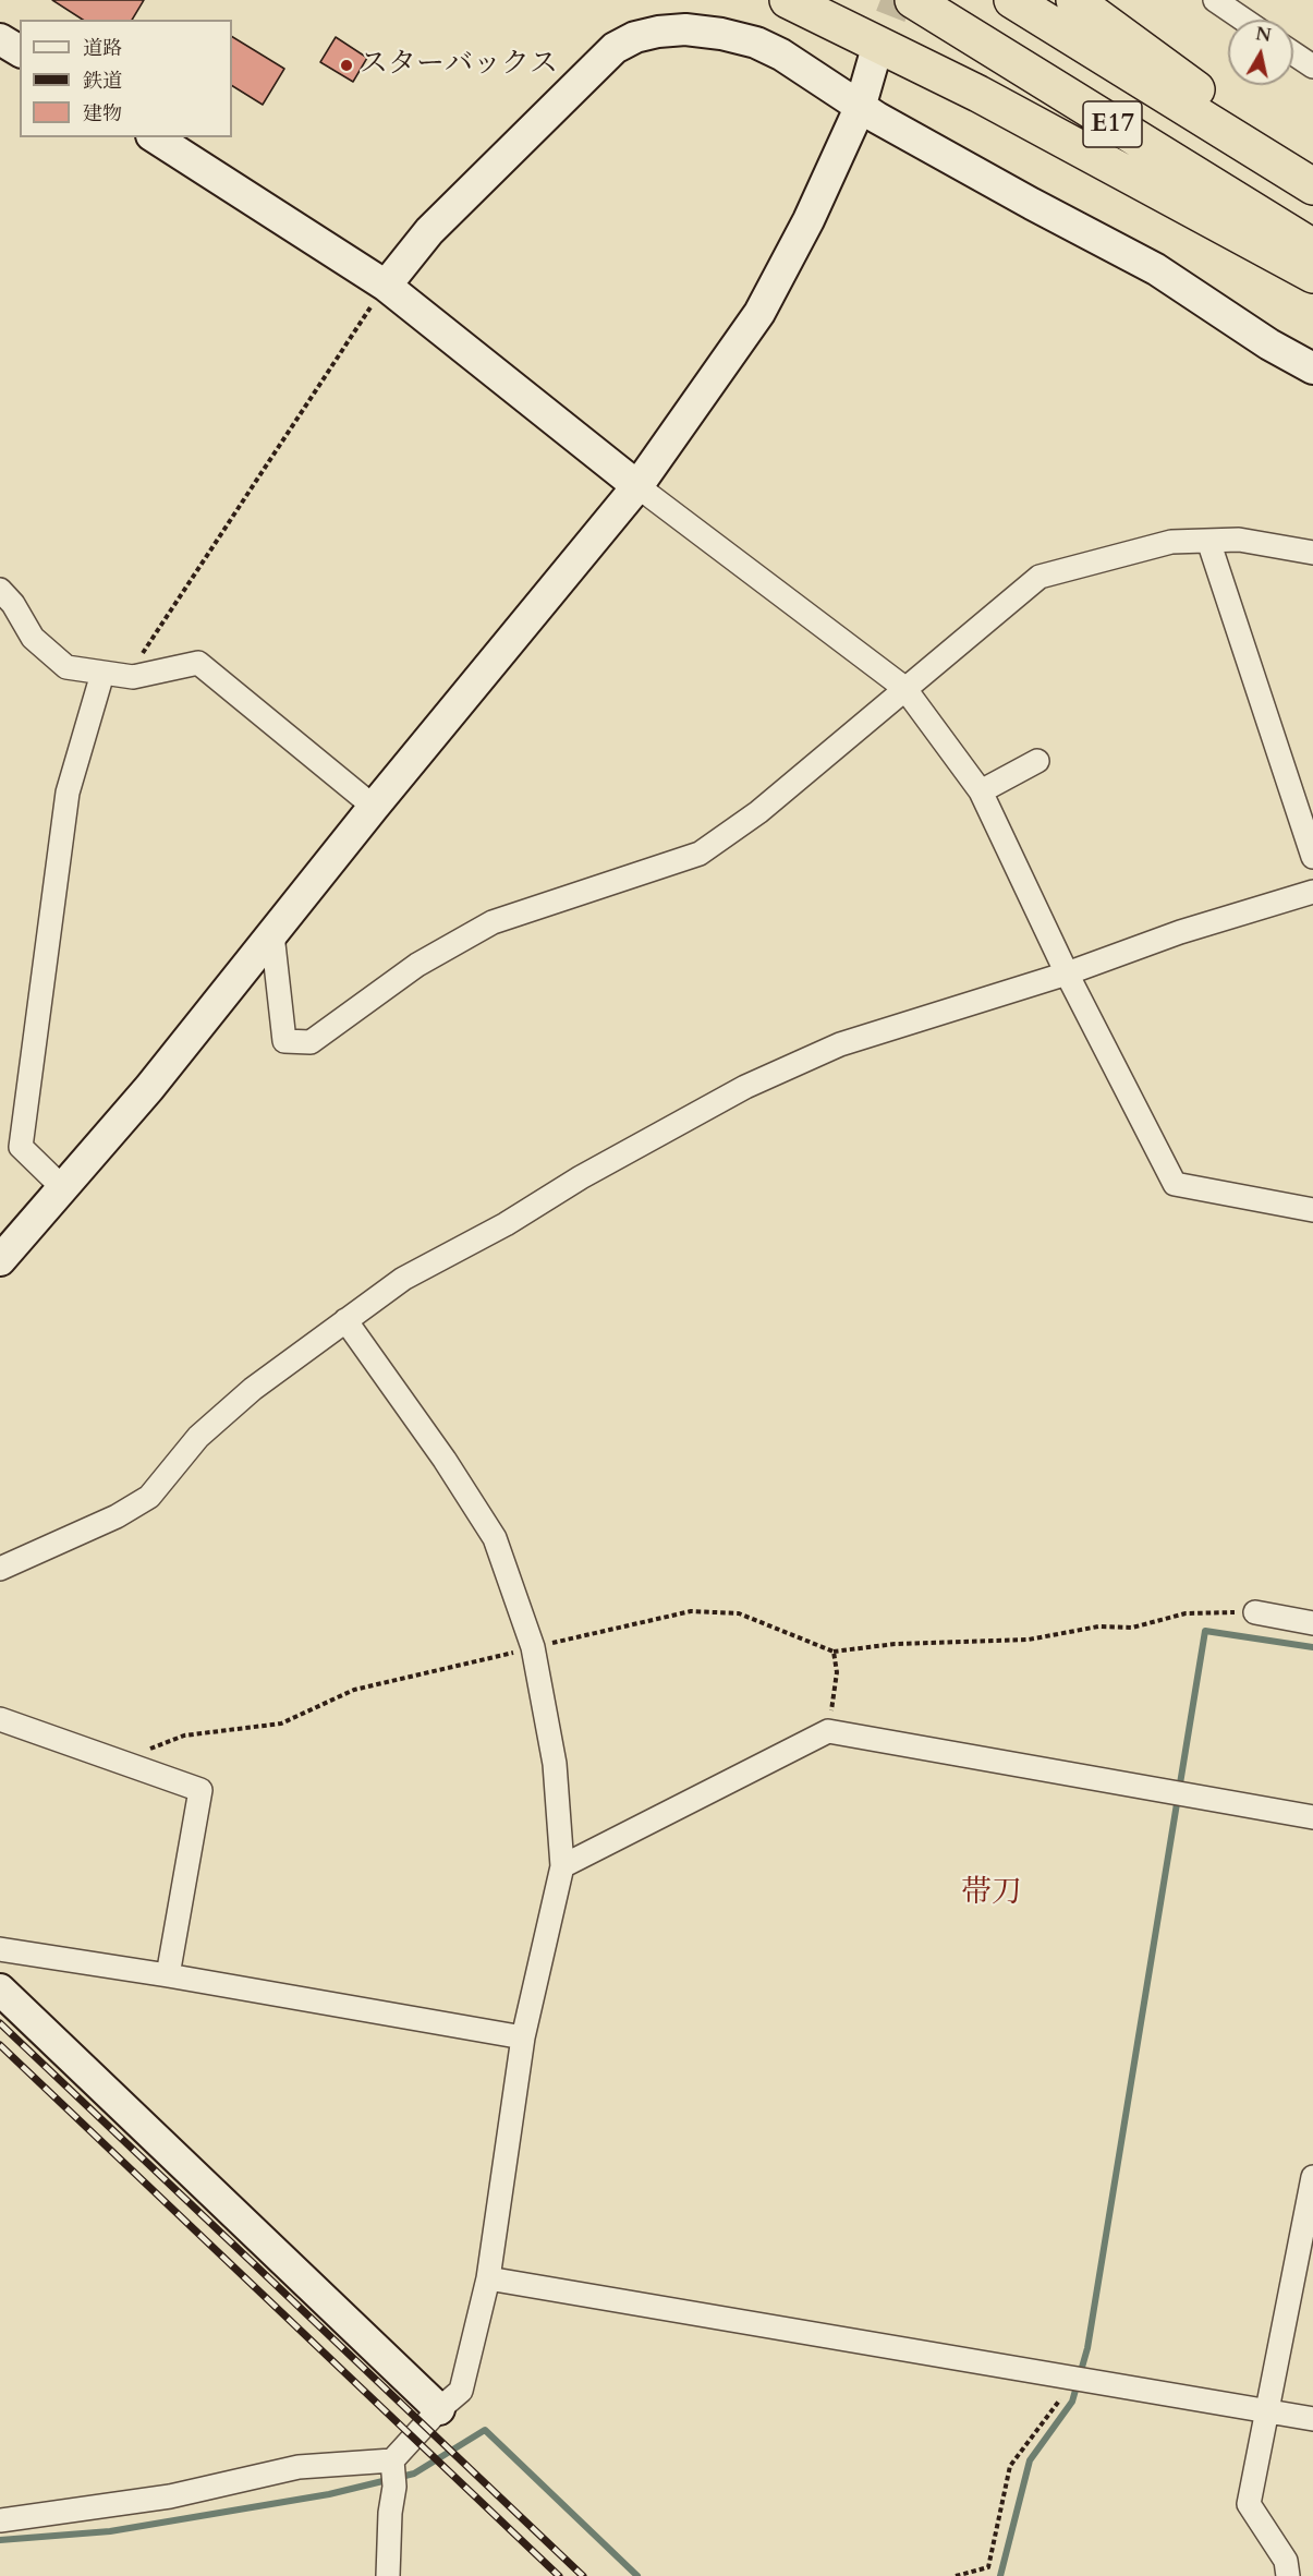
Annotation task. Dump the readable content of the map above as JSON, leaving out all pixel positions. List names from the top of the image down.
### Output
{
  "streets": {
    "highway": ["E17"]
  },
  "districts": ["帯刀"],
  "places": ["スターバックス"],
  "legend": ["道路", "鉄道", "建物"],
  "north": "top"
}
